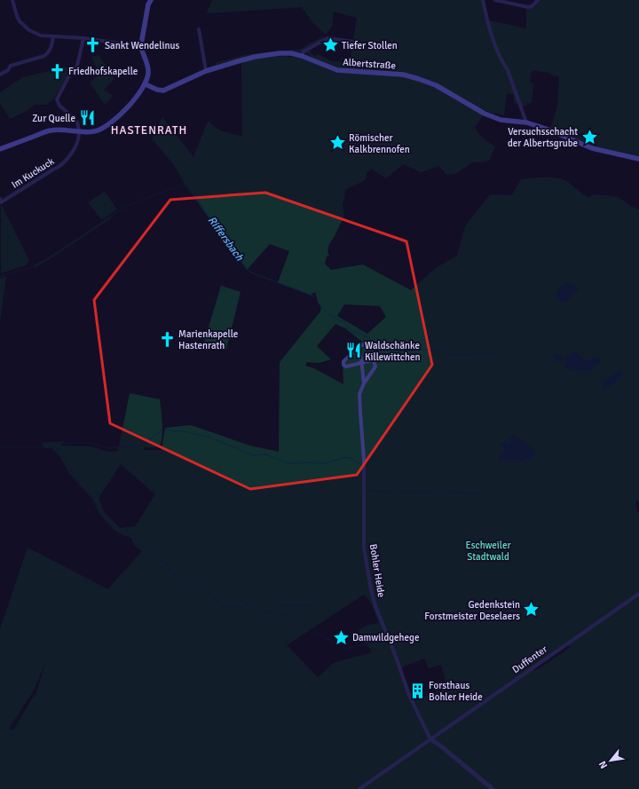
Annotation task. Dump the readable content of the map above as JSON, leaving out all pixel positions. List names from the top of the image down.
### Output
{
  "streets": {
    "main road": ["Albertstraße"],
    "street": ["Im Kuckuck", "Bohler Heide", "Duffenter"]
  },
  "crossings": [
    ["Bohler Heide", "Duffenter"]
  ],
  "districts": ["HASTENRATH"],
  "water": ["Riffersbach"],
  "parks": ["Eschweiler Stadtwald"],
  "places": {
    "church": ["Sankt Wendelinus", "Friedhofskapelle", "Marienkapelle Hastenrath"],
    "place": [
      "Tiefer Stollen",
      "Versuchsschacht der Albertsgrube",
      "Römischer Kalkbrennofen",
      "Gedenkstein Forstmeister Deselaers",
      "Damwildgehege"
    ],
    "restaurant": ["Zur Quelle", "Waldschänke Killewittchen"],
    "building": ["Forsthaus Bohler Heide"]
  },
  "north": "bottom left"
}
